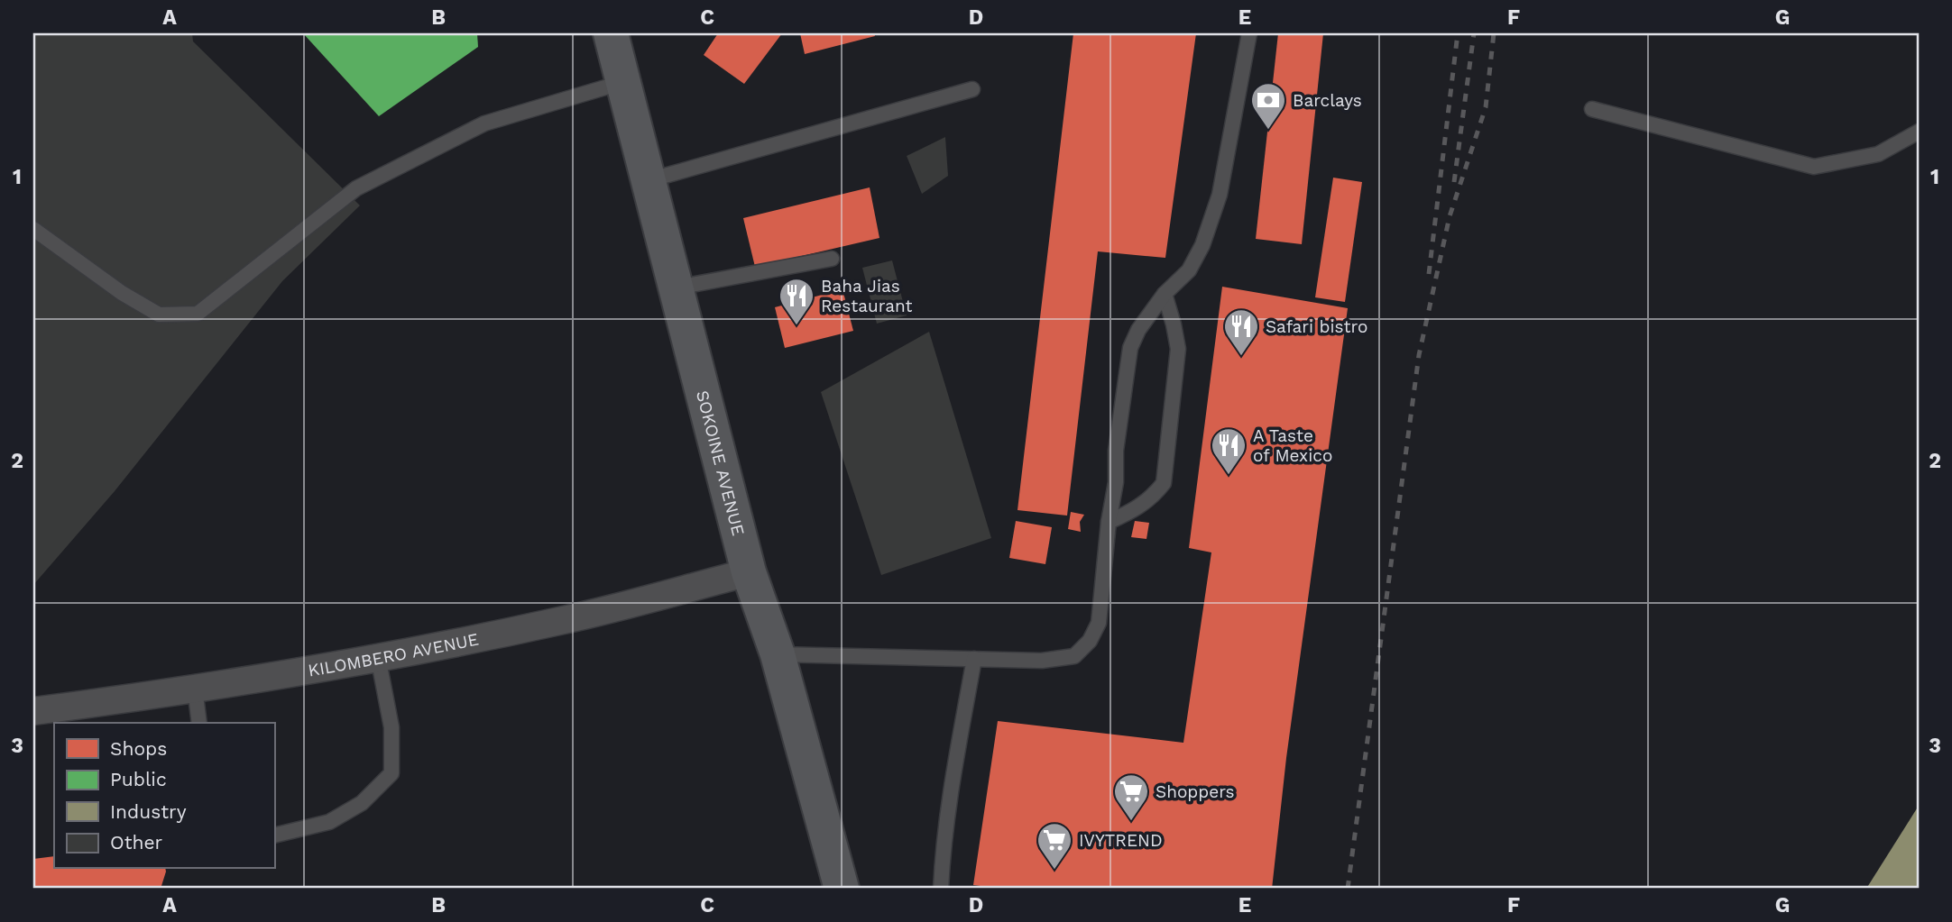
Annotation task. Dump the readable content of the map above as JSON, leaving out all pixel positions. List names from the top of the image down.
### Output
{
  "streets": {
    "main road": ["SOKOINE AVENUE"],
    "street": ["KILOMBERO AVENUE"]
  },
  "crossings": [
    ["SOKOINE AVENUE", "KILOMBERO AVENUE"]
  ],
  "places": {
    "bank": ["Barclays"],
    "restaurant": ["Baha Jias Restaurant", "Safari bistro", "A Taste of Mexico"],
    "supermarket": ["Shoppers", "IVYTREND"]
  },
  "legend": [
    "Shops",
    "Public",
    "Industry",
    "Other"
  ],
  "grid": {
    "columns": [
      "A",
      "B",
      "C",
      "D",
      "E",
      "F",
      "G"
    ],
    "rows": ["1", "2", "3"]
  }
}
